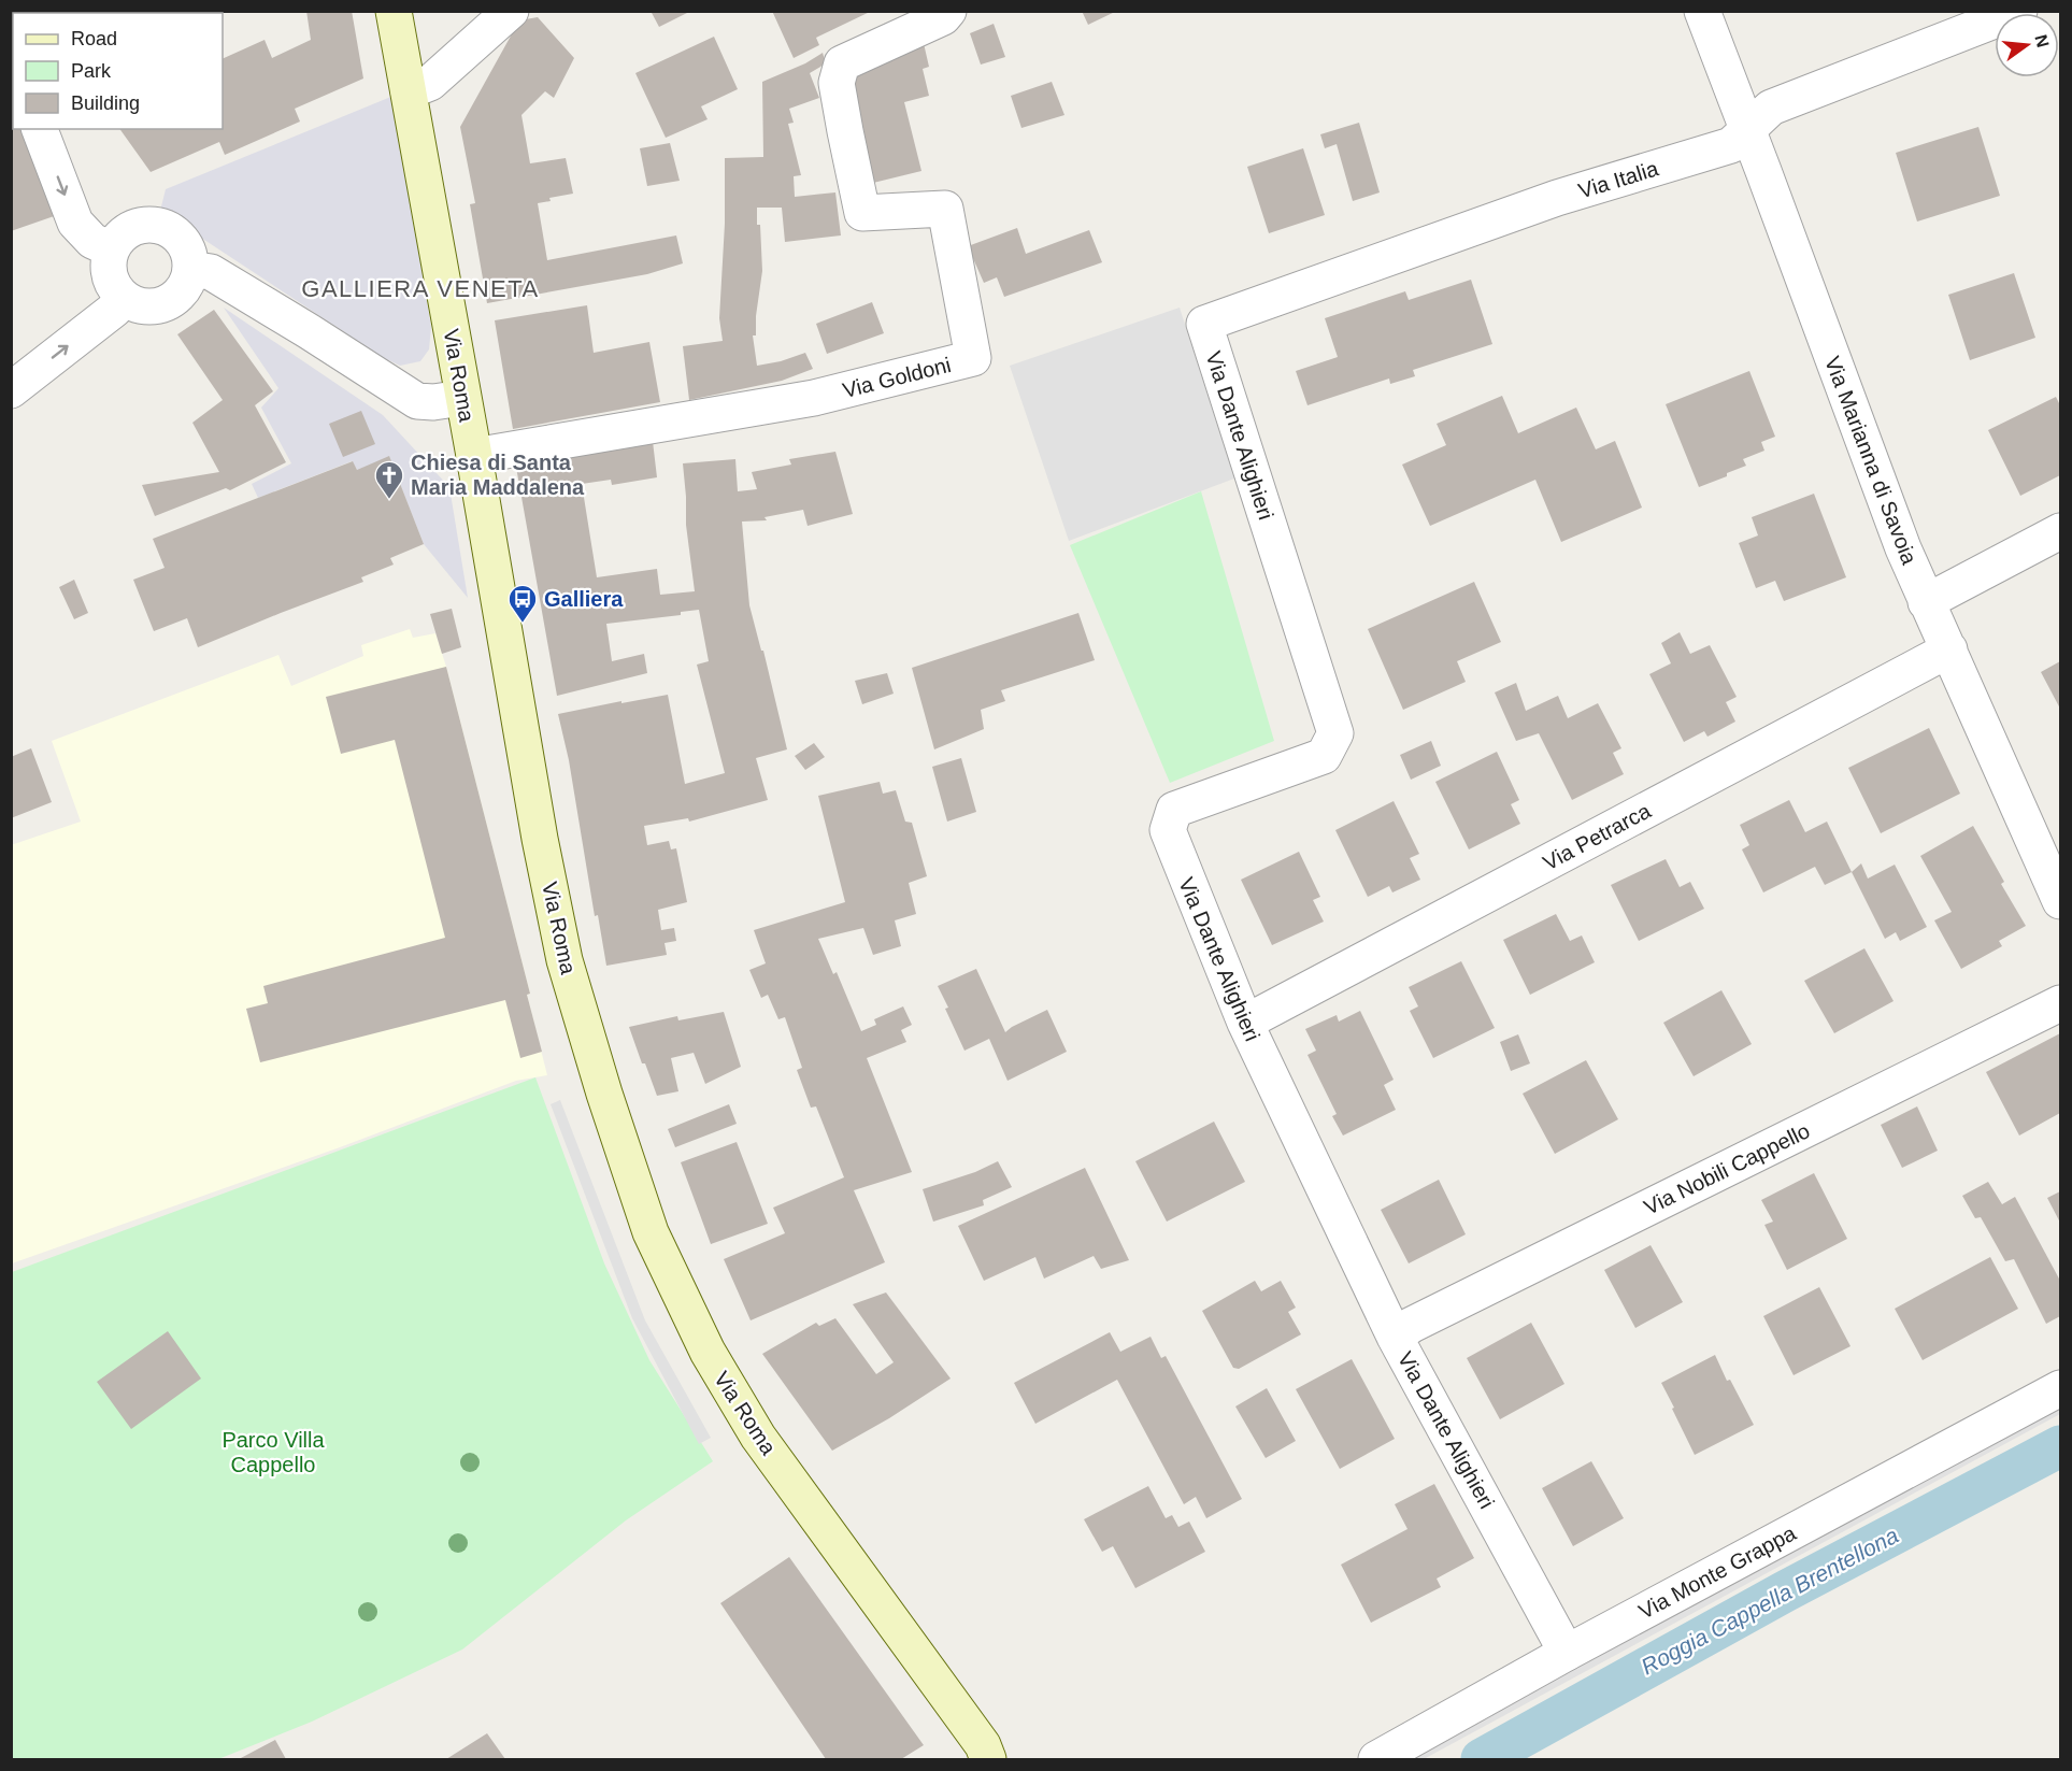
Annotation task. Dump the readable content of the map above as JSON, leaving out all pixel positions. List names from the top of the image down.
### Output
{
  "streets": {
    "main road": ["Via Roma"],
    "street": [
      "Via Italia",
      "Via Goldoni",
      "Via Dante Alighieri",
      "Via Marianna di Savoia",
      "Via Petrarca",
      "Via Nobili Cappello",
      "Via Monte Grappa"
    ]
  },
  "crossings": [
    ["Via Italia", "Via Dante Alighieri"],
    ["Via Italia", "Via Marianna di Savoia"],
    ["Via Roma", "Via Goldoni"],
    ["Via Dante Alighieri", "Via Petrarca"],
    ["Via Dante Alighieri", "Via Nobili Cappello"],
    ["Via Dante Alighieri", "Via Monte Grappa"],
    ["Via Marianna di Savoia", "Via Petrarca"]
  ],
  "districts": ["GALLIERA VENETA"],
  "water": ["Roggia Cappella Brentellona"],
  "parks": ["Parco Villa Cappello"],
  "places": {
    "church": ["Chiesa di Santa Maria Maddalena"],
    "bus stop": ["Galliera"]
  },
  "legend": ["Road", "Park", "Building"],
  "north": "right"
}
